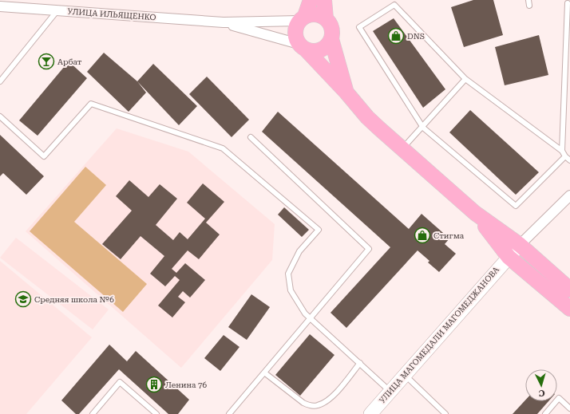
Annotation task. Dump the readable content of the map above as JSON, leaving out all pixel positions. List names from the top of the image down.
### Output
{
  "streets": {
    "main road": ["УЛИЦА МАГОМЕДАЛИ МАГОМЕДЖАНОВА"],
    "street": ["УЛИЦА ИЛЬЯЩЕНКО"]
  },
  "places": {
    "shop": ["DNS", "Стигма"],
    "bar": ["Арбат"],
    "school or university": ["Средняя школа №6"],
    "building": ["Ленина 76"]
  },
  "north": "bottom"
}
